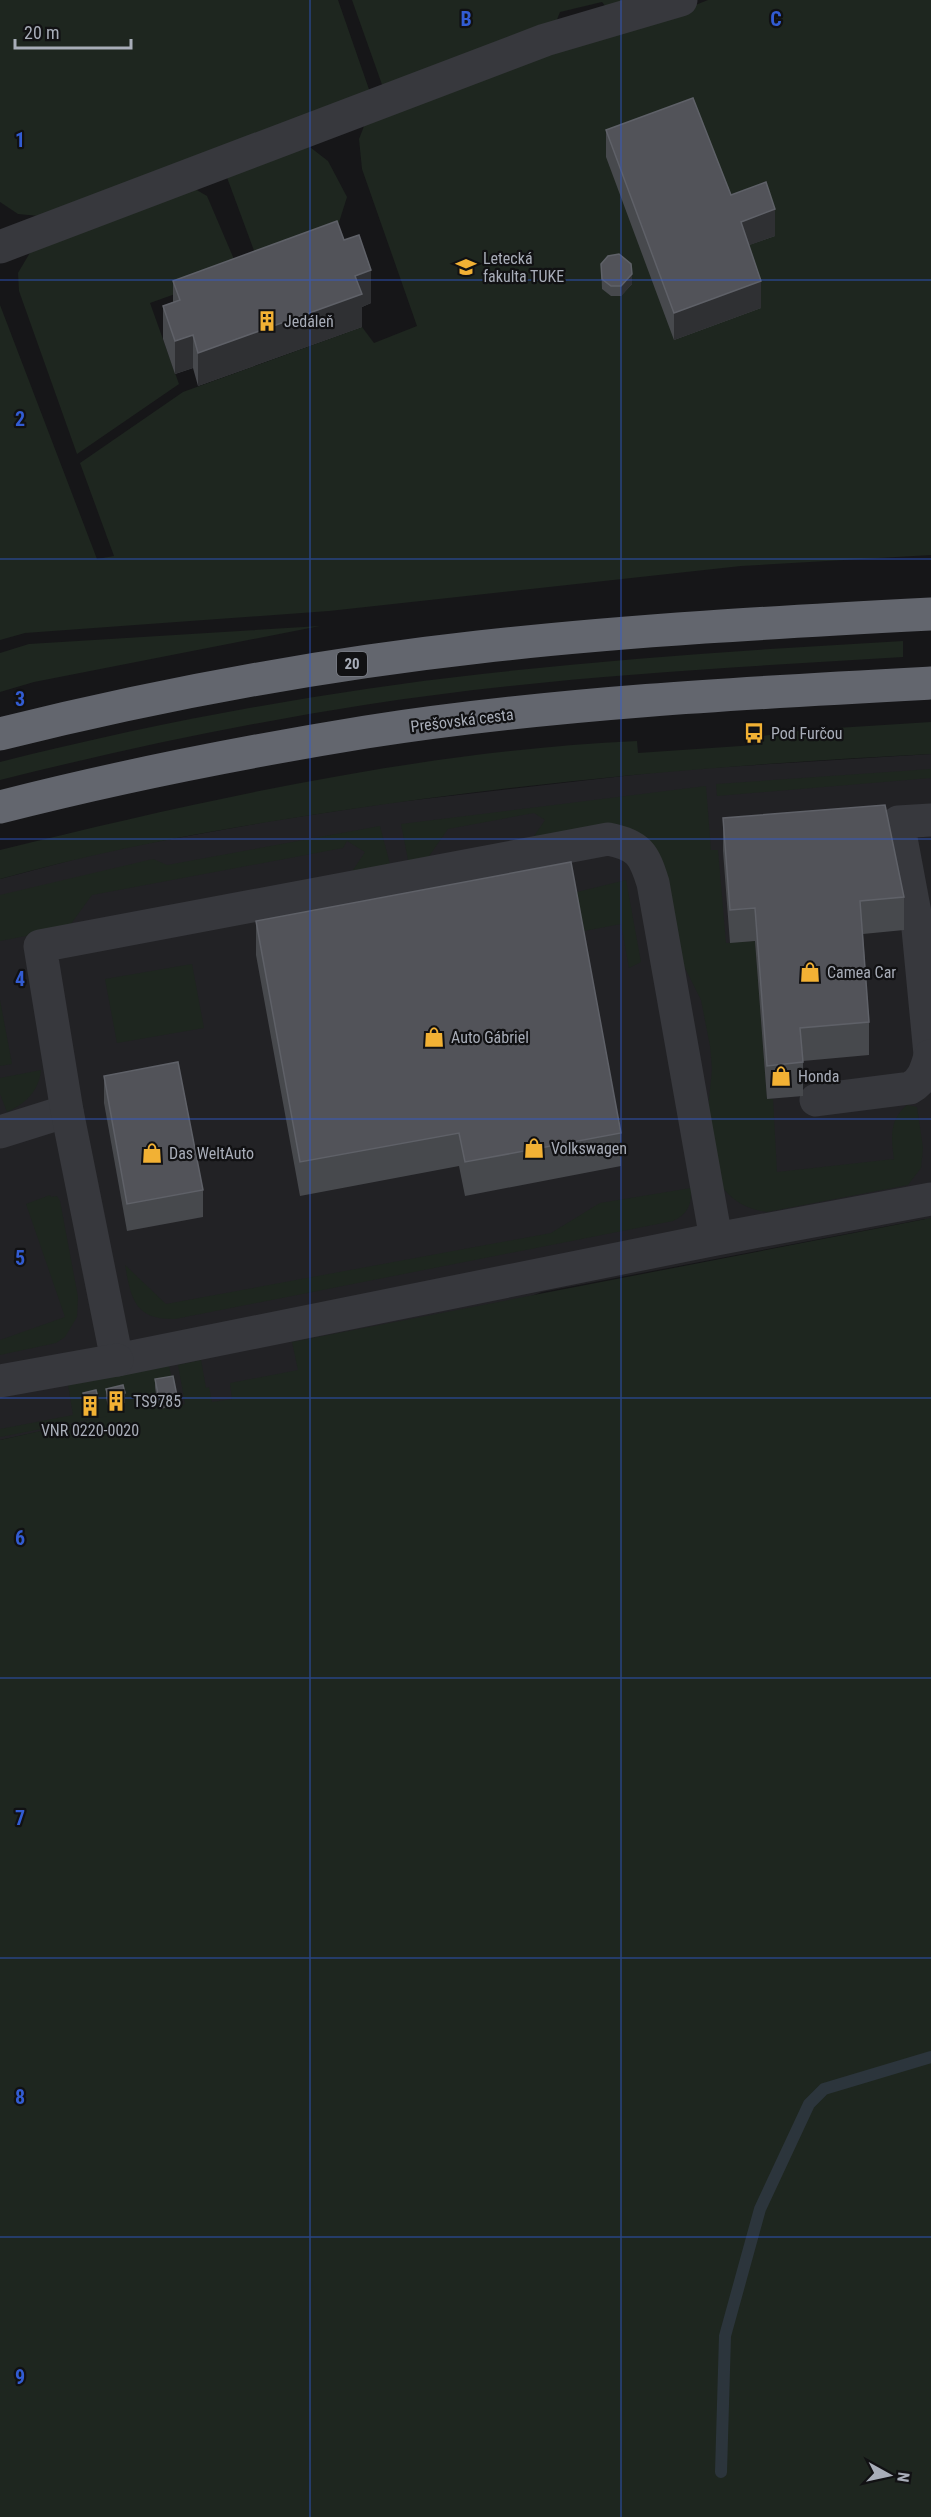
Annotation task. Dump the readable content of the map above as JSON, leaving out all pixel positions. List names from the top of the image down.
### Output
{
  "streets": {
    "highway": ["20", "Prešovská cesta"]
  },
  "places": {
    "school or university": ["Letecká fakulta TUKE"],
    "building": ["Jedáleň", "TS9785", "VNR 0220-0020"],
    "bus stop": ["Pod Furčou"],
    "shop": [
      "Camea Car",
      "Auto Gábriel",
      "Honda",
      "Volkswagen",
      "Das WeltAuto"
    ]
  },
  "scale_bar": "20 m",
  "north": "right",
  "grid": {
    "columns": ["B", "C"],
    "rows": [
      "1",
      "2",
      "3",
      "4",
      "5",
      "6",
      "7",
      "8",
      "9"
    ]
  }
}
